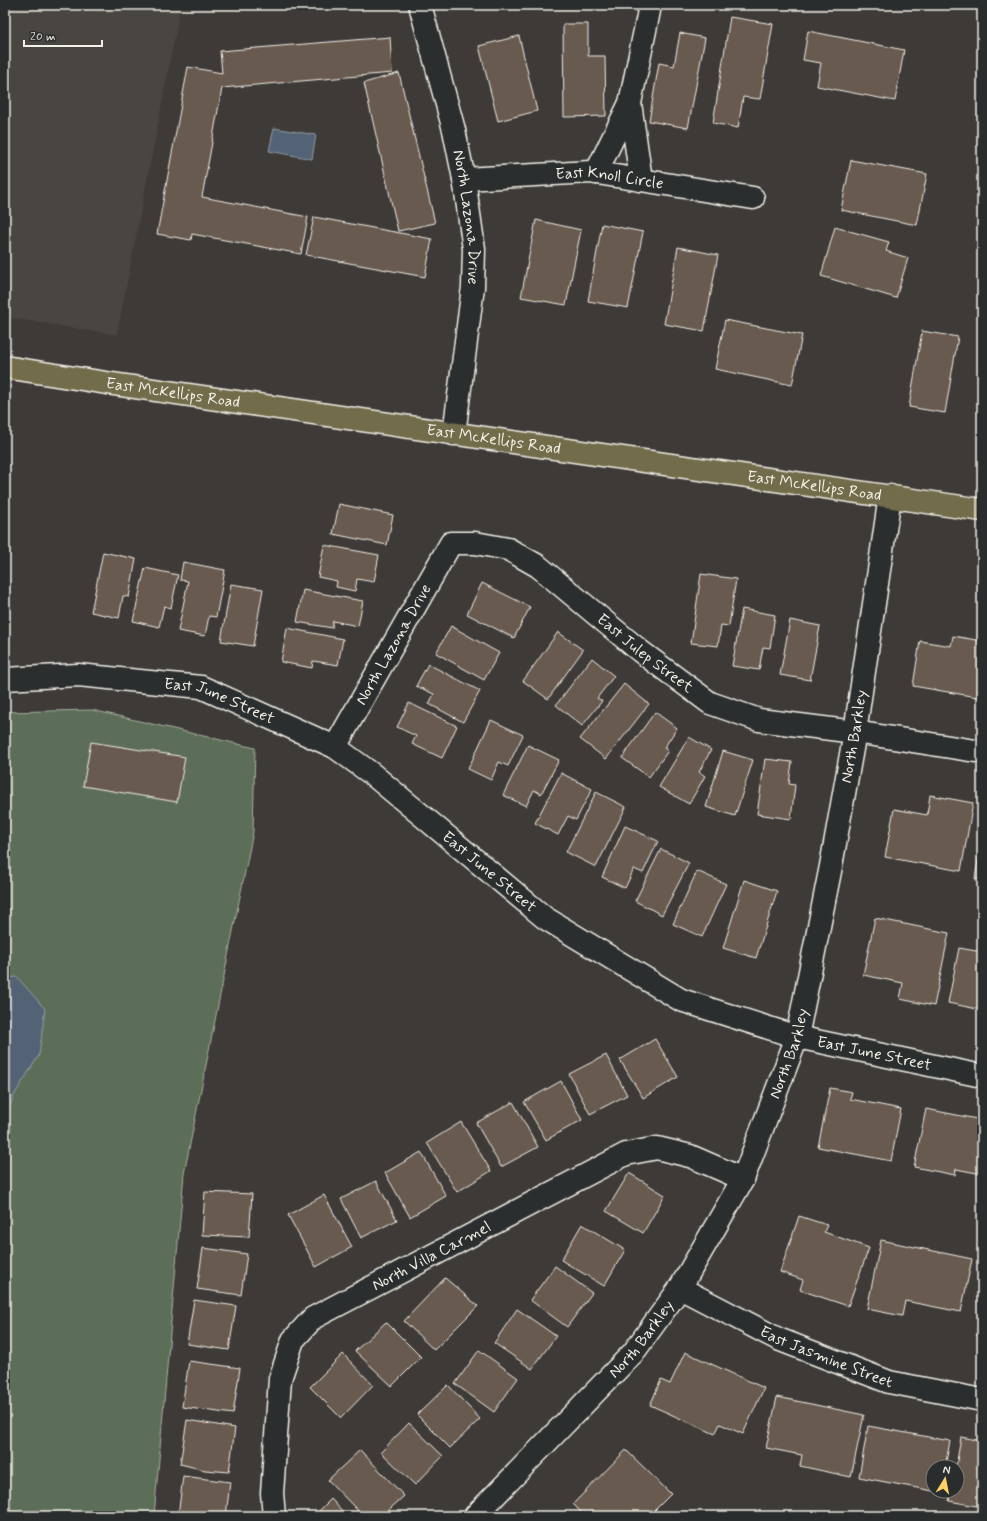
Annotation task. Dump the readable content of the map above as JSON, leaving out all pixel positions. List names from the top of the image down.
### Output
{
  "streets": {
    "main road": ["East McKellips Road"],
    "street": [
      "East Knoll Circle",
      "North Lazona Drive",
      "East Julep Street",
      "East June Street",
      "North Barkley",
      "North Villa Carmel",
      "East Jasmine Street"
    ]
  },
  "crossings": [
    ["East Knoll Circle", "North Lazona Drive"],
    ["North Lazona Drive", "East McKellips Road"],
    ["North Lazona Drive", "East Julep Street"],
    ["North Lazona Drive", "East June Street"],
    ["East McKellips Road", "North Barkley"],
    ["East Julep Street", "North Barkley"],
    ["East June Street", "North Barkley"],
    ["North Barkley", "North Villa Carmel"],
    ["North Barkley", "East Jasmine Street"]
  ],
  "scale_bar": "20 m",
  "north": "top"
}
